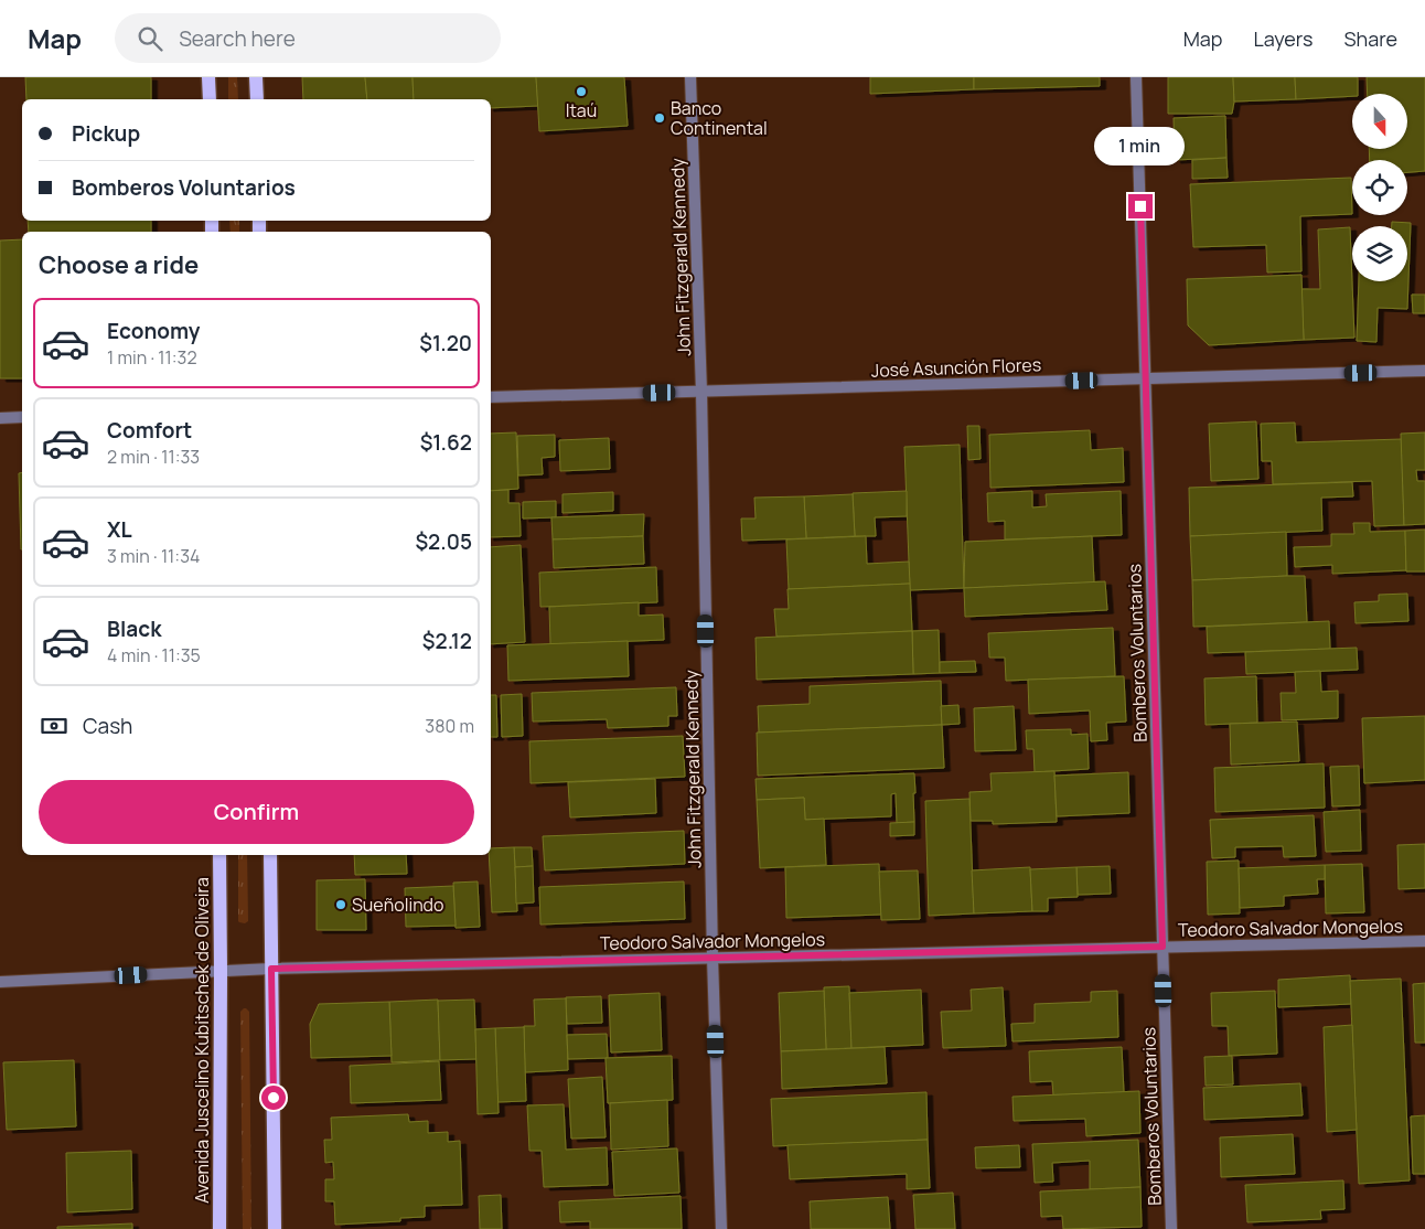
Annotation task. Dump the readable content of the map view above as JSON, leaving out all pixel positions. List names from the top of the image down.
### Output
{
  "streets": {
    "main road": ["Avenida Juscelino Kubitschek de Oliveira"],
    "street": [
      "John Fitzgerald Kennedy",
      "José Asunción Flores",
      "Bomberos Voluntarios",
      "Teodoro Salvador Mongelos"
    ]
  },
  "crossings": [
    ["John Fitzgerald Kennedy", "José Asunción Flores"],
    ["John Fitzgerald Kennedy", "Teodoro Salvador Mongelos"],
    ["José Asunción Flores", "Bomberos Voluntarios"],
    ["Bomberos Voluntarios", "Teodoro Salvador Mongelos"],
    ["Teodoro Salvador Mongelos", "Avenida Juscelino Kubitschek de Oliveira"]
  ],
  "places": ["Itaú", "Banco Continental", "Sueñolindo"],
  "north": "bottom",
  "page": {
    "header": "Map",
    "search": "Search here",
    "nav": ["Map", "Layers", "Share"],
    "banner": ["Pickup", "Bomberos Voluntarios"],
    "bubble": "1 min",
    "heading": "Choose a ride",
    "list": [
      {
        "name": "Economy",
        "note": "1 min · 11:32",
        "value": "$1.20"
      },
      {
        "name": "Comfort",
        "note": "2 min · 11:33",
        "value": "$1.62"
      },
      {
        "name": "XL",
        "note": "3 min · 11:34",
        "value": "$2.05"
      },
      {
        "name": "Black",
        "note": "4 min · 11:35",
        "value": "$2.12"
      }
    ],
    "pay": ["Cash", "380 m"],
    "buttons": "Confirm"
  }
}
